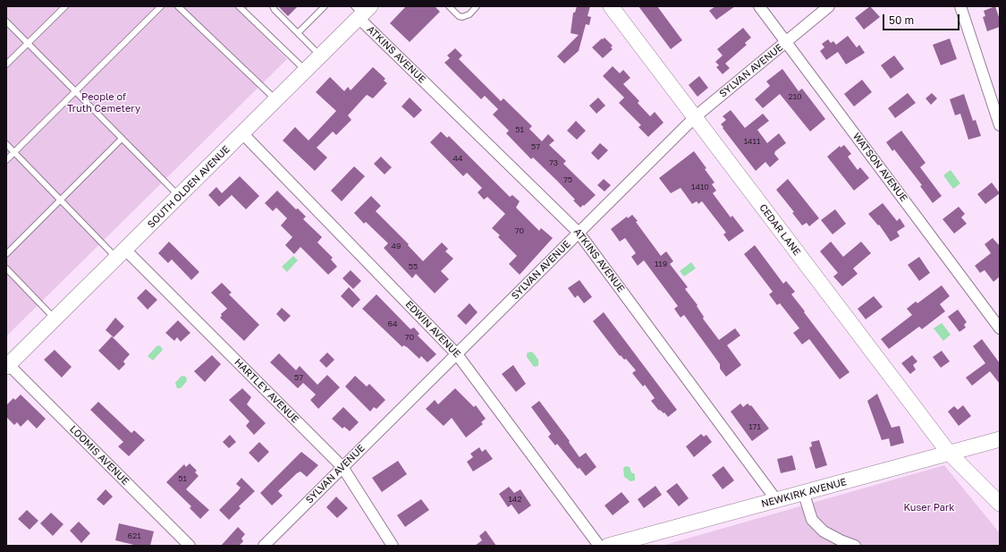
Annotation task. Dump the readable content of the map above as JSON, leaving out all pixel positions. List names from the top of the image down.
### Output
{
  "streets": {
    "street": [
      "ATKINS AVENUE",
      "SYLVAN AVENUE",
      "WATSON AVENUE",
      "SOUTH OLDEN AVENUE",
      "CEDAR LANE",
      "EDWIN AVENUE",
      "HARTLEY AVENUE",
      "LOOMIS AVENUE",
      "NEWKIRK AVENUE"
    ]
  },
  "crossings": [
    ["ATKINS AVENUE", "SYLVAN AVENUE"],
    ["ATKINS AVENUE", "SOUTH OLDEN AVENUE"],
    ["ATKINS AVENUE", "NEWKIRK AVENUE"],
    ["SYLVAN AVENUE", "WATSON AVENUE"],
    ["SYLVAN AVENUE", "CEDAR LANE"],
    ["SYLVAN AVENUE", "EDWIN AVENUE"],
    ["SYLVAN AVENUE", "HARTLEY AVENUE"],
    ["SOUTH OLDEN AVENUE", "EDWIN AVENUE"],
    ["SOUTH OLDEN AVENUE", "HARTLEY AVENUE"],
    ["SOUTH OLDEN AVENUE", "LOOMIS AVENUE"],
    ["CEDAR LANE", "NEWKIRK AVENUE"]
  ],
  "parks": ["People of Truth Cemetery", "Kuser Park"],
  "house_numbers": [
    "210",
    "51",
    "1411",
    "57",
    "44",
    "73",
    "75",
    "1410",
    "70",
    "49",
    "119",
    "55",
    "64",
    "70",
    "57",
    "171",
    "51",
    "142",
    "621"
  ],
  "scale_bar": "50 m"
}
